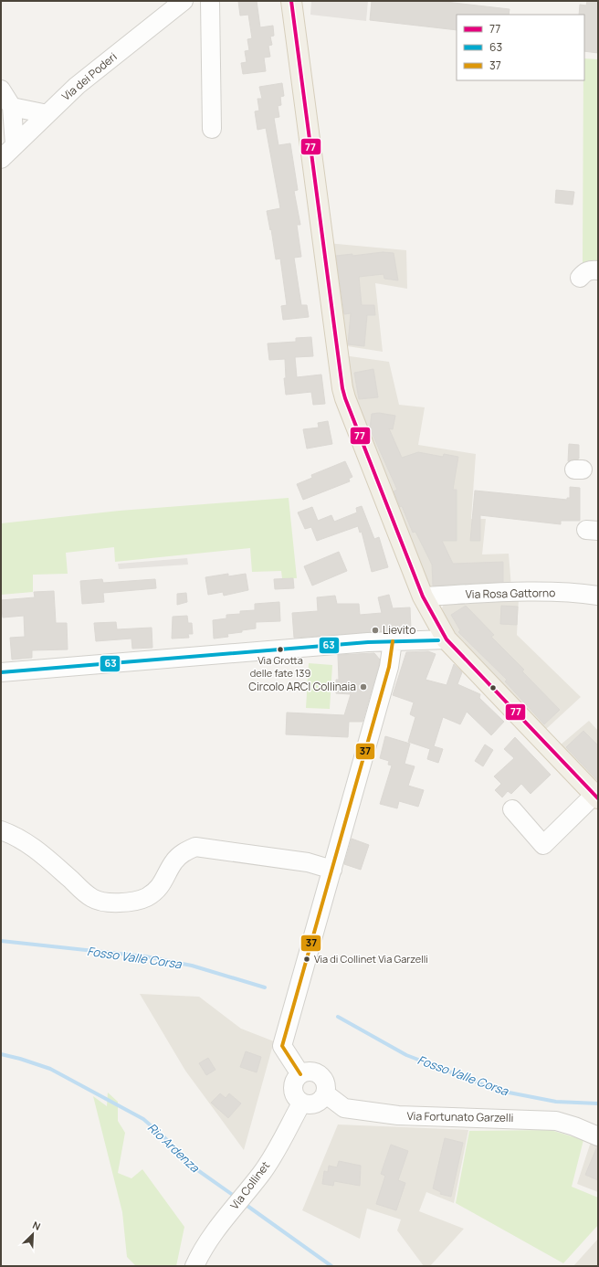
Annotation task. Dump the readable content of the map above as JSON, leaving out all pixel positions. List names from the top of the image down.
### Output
{
  "streets": {
    "street": [
      "Via dei Poderi",
      "Via Rosa Gattorno",
      "Via Fortunato Garzelli",
      "Via Collinet"
    ]
  },
  "crossings": [
    ["Via Fortunato Garzelli", "Via Collinet"]
  ],
  "water": ["Fosso Valle Corsa", "Rio Ardenza"],
  "places": [
    "Lievito",
    "Via Grotta delle fate 139",
    "Circolo ARCI Collinaia",
    "Via di Collinet Via Garzelli"
  ],
  "lines": ["transit line 77", "transit line 63", "transit line 37"],
  "legend": ["77", "63", "37"],
  "north": "top right"
}
